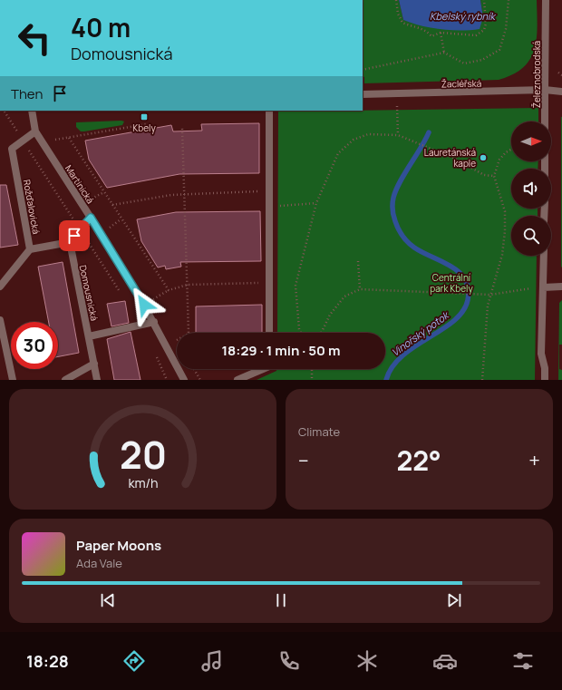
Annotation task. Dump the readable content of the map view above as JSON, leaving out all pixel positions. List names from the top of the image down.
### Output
{
  "streets": {
    "street": [
      "Železnobrodská",
      "Žacléřská",
      "Martinická",
      "Rožďalovická",
      "Domousnická"
    ]
  },
  "crossings": [
    ["Železnobrodská", "Žacléřská"],
    ["Martinická", "Rožďalovická"]
  ],
  "water": ["Kbelský rybník", "Vinořský potok"],
  "parks": ["Centrální park Kbely"],
  "places": {
    "transit": ["Kbely"],
    "other": ["Lauretánská kaple"]
  },
  "north": "right",
  "page": {
    "turn": ["40 m", "Domousnická"],
    "then": "Then",
    "limit": "30",
    "trip": "18:29 · 1 min · 50 m",
    "tile": "Climate",
    "heat": ["−", "22°", "+"],
    "song": ["Paper Moons", "Ada Vale"],
    "tabs": "18:28",
    "gauge": ["20", "km/h"]
  }
}
